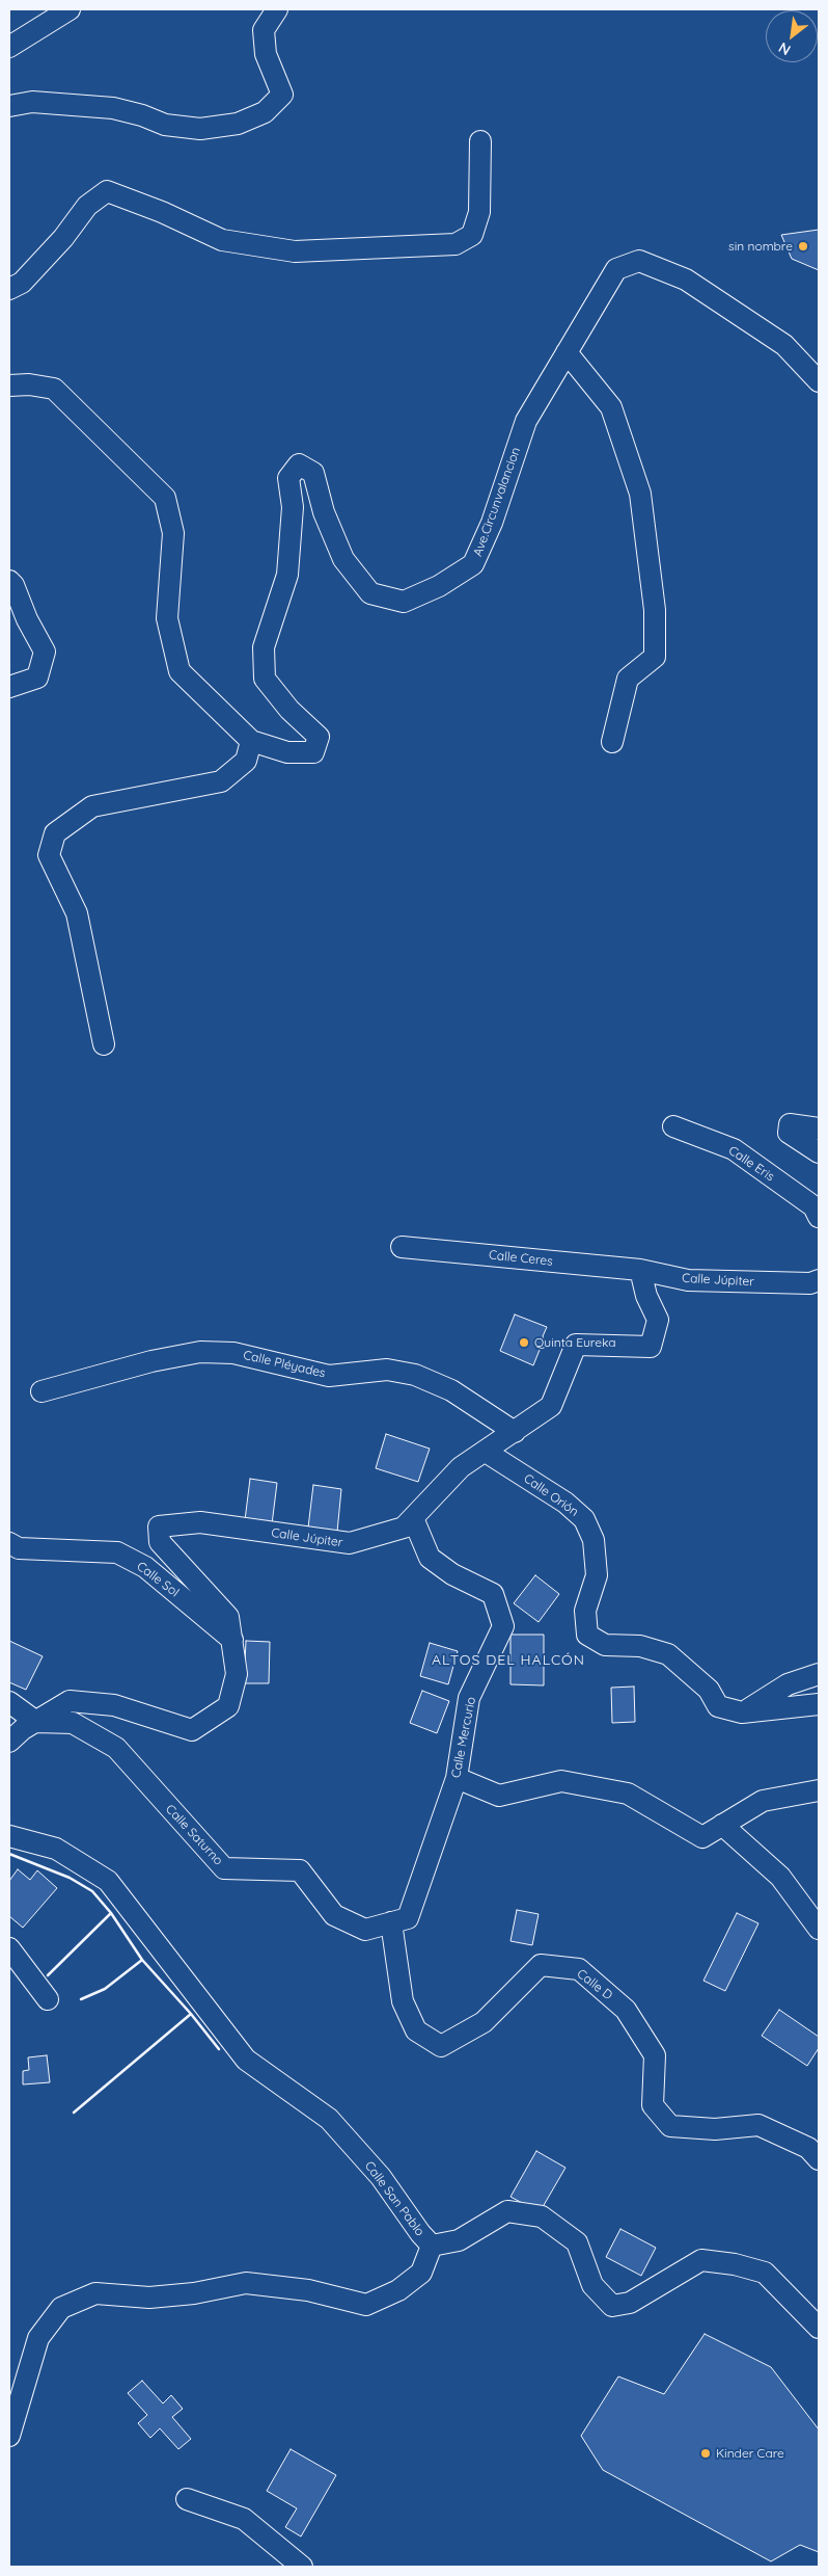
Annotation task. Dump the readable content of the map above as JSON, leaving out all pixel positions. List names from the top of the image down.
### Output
{
  "streets": {
    "street": [
      "Ave.Circunvalancion",
      "Calle Eris",
      "Calle Ceres",
      "Calle Júpiter",
      "Calle Pléyades",
      "Calle Orión",
      "Calle Sol",
      "Calle Mercurio",
      "Calle Saturno",
      "Calle D",
      "Calle San Pablo"
    ]
  },
  "crossings": [
    ["Calle Ceres", "Calle Júpiter"],
    ["Calle Júpiter", "Calle Pléyades"],
    ["Calle Júpiter", "Calle Orión"],
    ["Calle Júpiter", "Calle Sol"],
    ["Calle Júpiter", "Calle Mercurio"],
    ["Calle Júpiter", "Calle Saturno"],
    ["Calle Mercurio", "Calle Saturno"],
    ["Calle Mercurio", "Calle D"],
    ["Calle Saturno", "Calle D"]
  ],
  "districts": ["ALTOS DEL HALCÓN"],
  "places": ["sin nombre", "Quinta Eureka", "Kinder Care"],
  "north": "bottom left"
}
